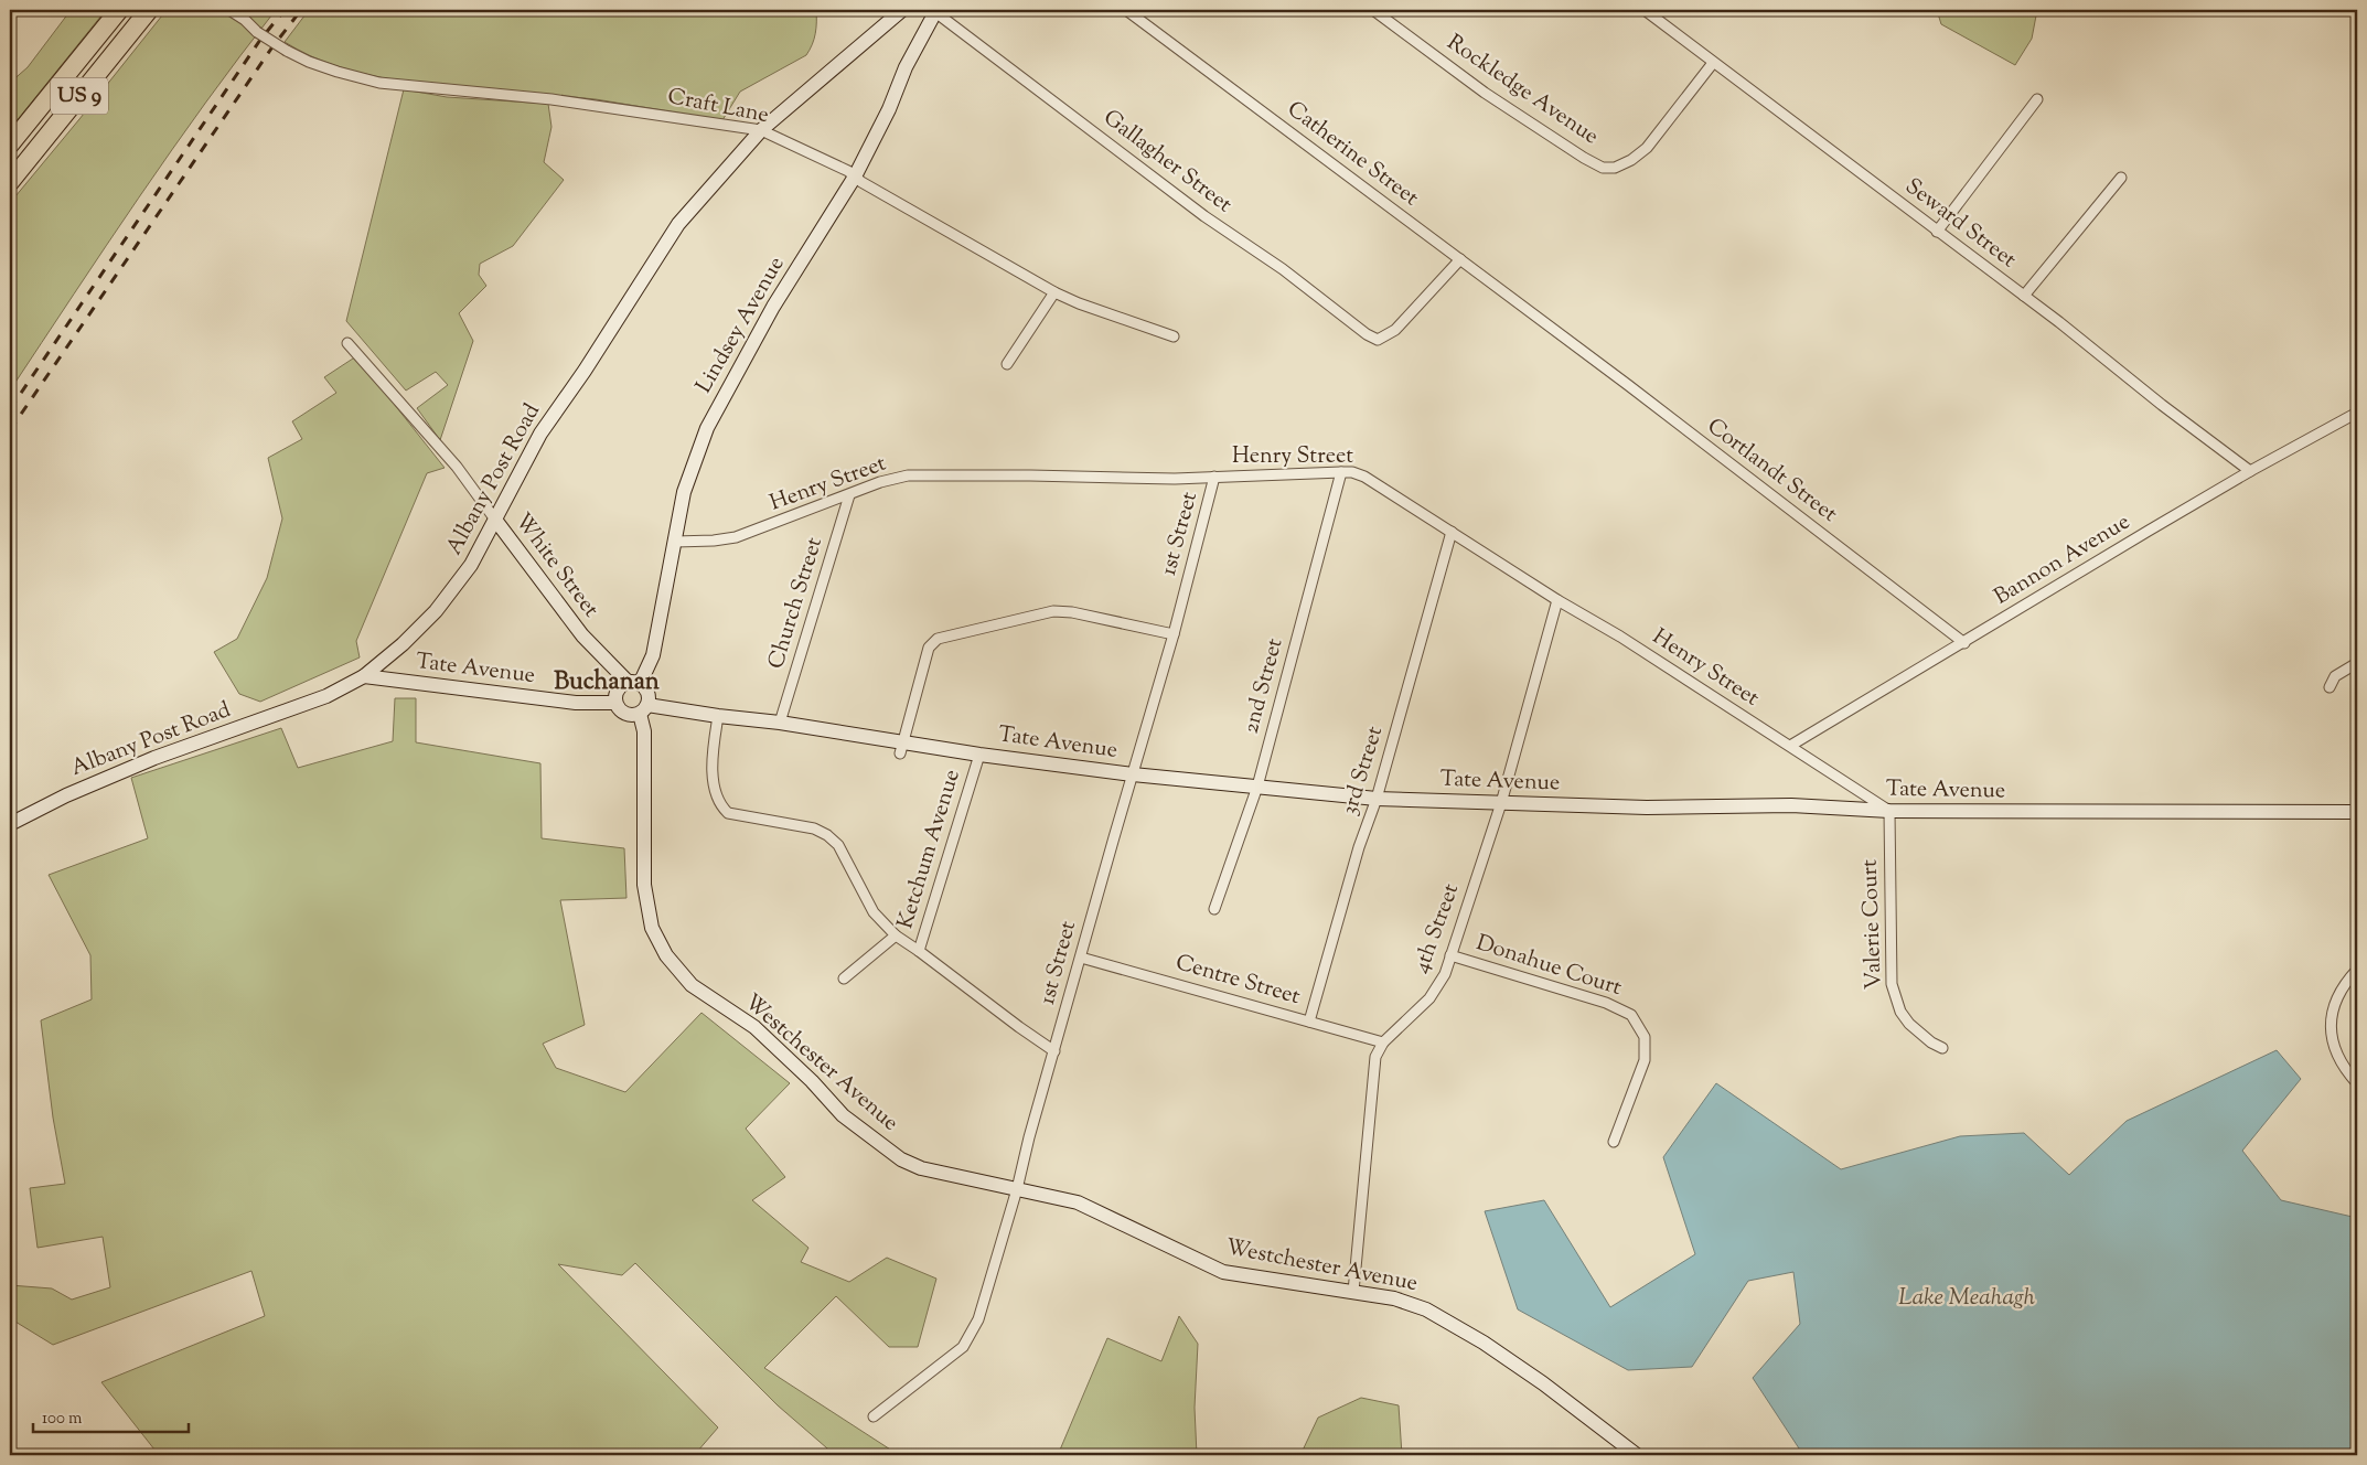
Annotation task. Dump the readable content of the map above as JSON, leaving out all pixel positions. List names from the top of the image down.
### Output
{
  "streets": {
    "highway": ["US 9"],
    "street": [
      "Rockledge Avenue",
      "Craft Lane",
      "Catherine Street",
      "Gallagher Street",
      "Seward Street",
      "Lindsey Avenue",
      "Henry Street",
      "Cortlandt Street",
      "Albany Post Road",
      "1st Street",
      "Bannon Avenue",
      "White Street",
      "Church Street",
      "Tate Avenue",
      "2nd Street",
      "3rd Street",
      "Ketchum Avenue",
      "Valerie Court",
      "4th Street",
      "Donahue Court",
      "Centre Street",
      "Westchester Avenue"
    ]
  },
  "crossings": [
    ["Rockledge Avenue", "Seward Street"],
    ["Craft Lane", "Lindsey Avenue"],
    ["Craft Lane", "Albany Post Road"],
    ["Catherine Street", "Gallagher Street"],
    ["Catherine Street", "Cortlandt Street"],
    ["Gallagher Street", "Lindsey Avenue"],
    ["Seward Street", "Bannon Avenue"],
    ["Lindsey Avenue", "Henry Street"],
    ["Lindsey Avenue", "White Street"],
    ["Lindsey Avenue", "Tate Avenue"],
    ["Lindsey Avenue", "Westchester Avenue"],
    ["Henry Street", "1st Street"],
    ["Henry Street", "Bannon Avenue"],
    ["Henry Street", "Church Street"],
    ["Henry Street", "Tate Avenue"],
    ["Henry Street", "2nd Street"],
    ["Henry Street", "3rd Street"],
    ["Henry Street", "Valerie Court"],
    ["Henry Street", "4th Street"],
    ["Cortlandt Street", "Bannon Avenue"],
    ["Albany Post Road", "White Street"],
    ["Albany Post Road", "Tate Avenue"],
    ["1st Street", "Tate Avenue"],
    ["1st Street", "Ketchum Avenue"],
    ["1st Street", "Centre Street"],
    ["1st Street", "Westchester Avenue"],
    ["White Street", "Tate Avenue"],
    ["White Street", "Westchester Avenue"],
    ["Church Street", "Tate Avenue"],
    ["Tate Avenue", "2nd Street"],
    ["Tate Avenue", "3rd Street"],
    ["Tate Avenue", "Ketchum Avenue"],
    ["Tate Avenue", "Valerie Court"],
    ["Tate Avenue", "4th Street"],
    ["Tate Avenue", "Westchester Avenue"],
    ["3rd Street", "Centre Street"],
    ["4th Street", "Donahue Court"],
    ["4th Street", "Centre Street"],
    ["4th Street", "Westchester Avenue"]
  ],
  "districts": ["Buchanan"],
  "water": ["Lake Meahagh"],
  "scale_bar": "100 m"
}
